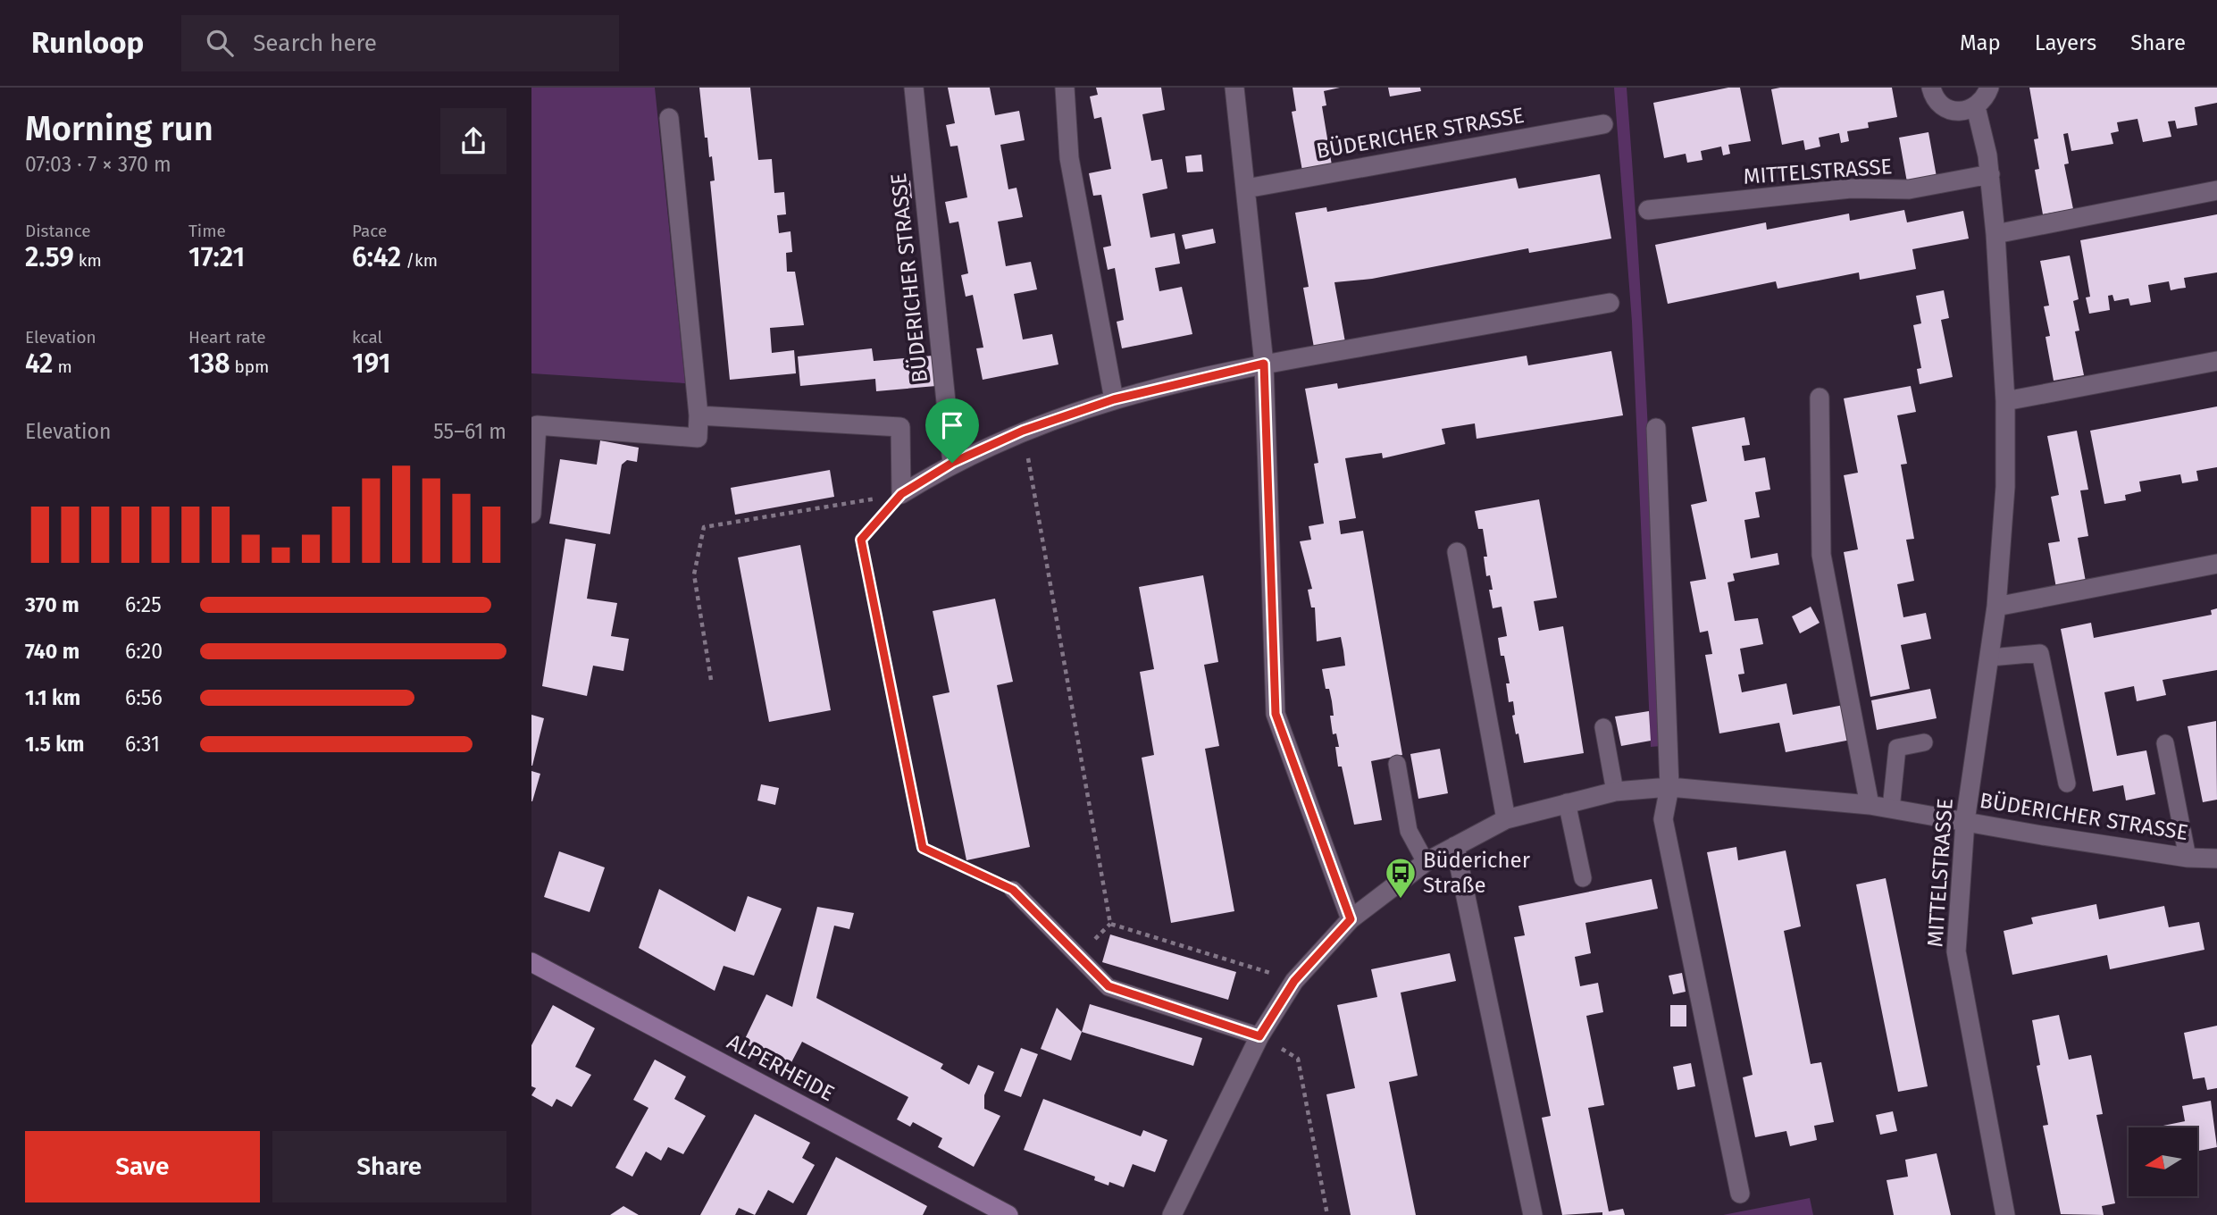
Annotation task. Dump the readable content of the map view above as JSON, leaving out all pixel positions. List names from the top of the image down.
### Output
{
  "streets": {
    "street": ["BÜDERICHER STRASSE", "MITTELSTRASSE", "ALPERHEIDE"]
  },
  "crossings": [
    ["BÜDERICHER STRASSE", "MITTELSTRASSE"]
  ],
  "places": {
    "bus stop": ["Büdericher Straße"]
  },
  "north": "left",
  "page": {
    "header": "Runloop",
    "search": "Search here",
    "nav": ["Map", "Layers", "Share"],
    "heading": ["Morning run", "07:03 · 7 × 370 m"],
    "stats": [
      ["Distance", "2.59 km"],
      ["Time", "17:21"],
      ["Pace", "6:42 /km"],
      ["Elevation", "42 m"],
      ["Heart rate", "138 bpm"],
      ["kcal", "191"]
    ],
    "chart": ["Elevation", "55–61 m"],
    "list": [
      {
        "name": "370 m",
        "note": "6:25"
      },
      {
        "name": "740 m",
        "note": "6:20"
      },
      {
        "name": "1.1 km",
        "note": "6:56"
      },
      {
        "name": "1.5 km",
        "note": "6:31"
      }
    ],
    "buttons": ["Save", "Share"]
  }
}
